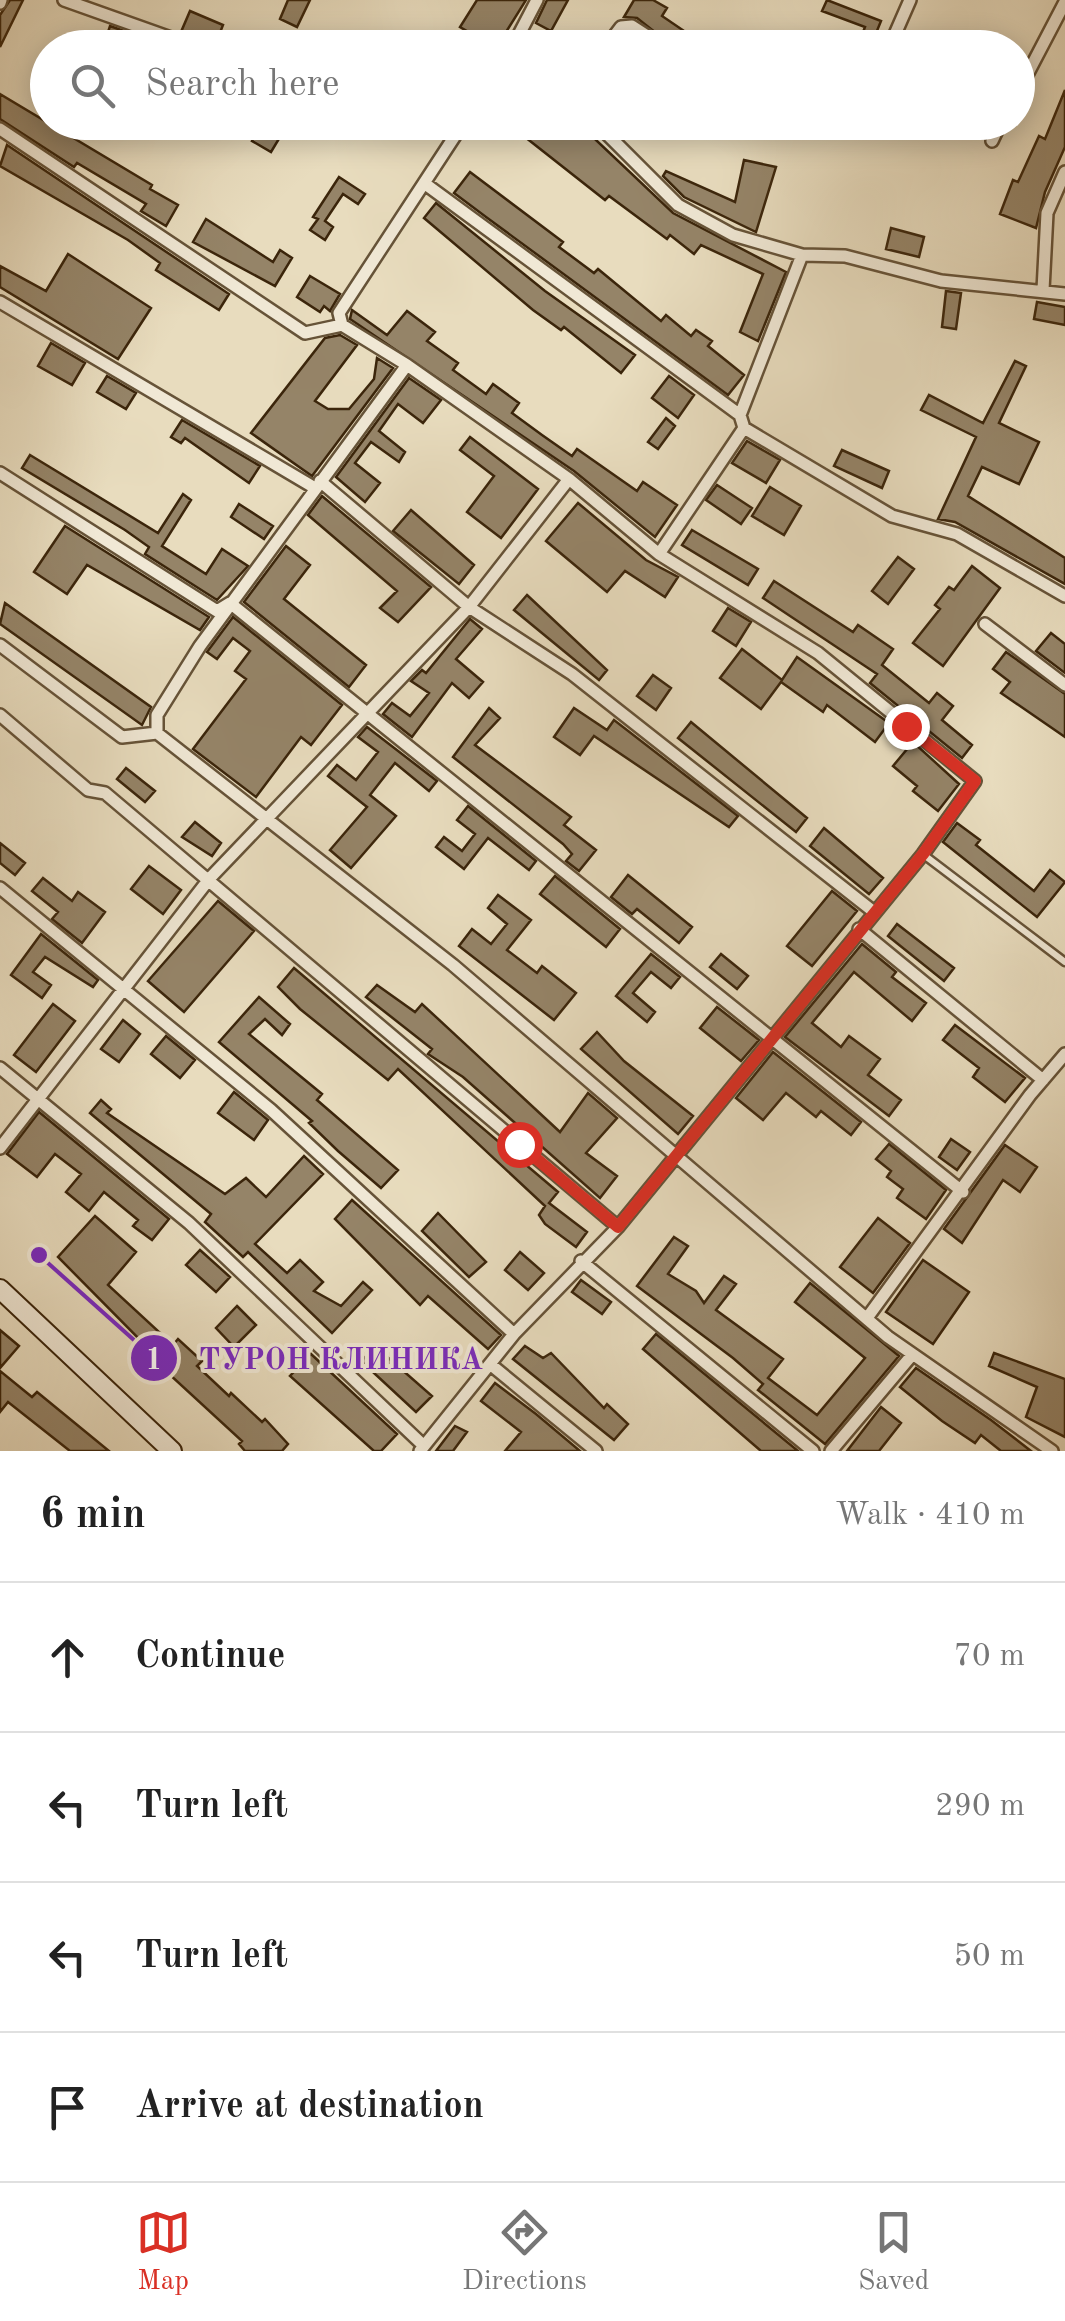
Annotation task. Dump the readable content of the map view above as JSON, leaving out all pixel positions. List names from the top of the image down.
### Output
{
  "places": ["ТУРОН КЛИНИКА"],
  "page": {
    "search": "Search here",
    "heading": ["6 min", "Walk · 410 m"],
    "list": [
      ["Continue", "70 m"],
      ["Turn left", "290 m"],
      ["Turn left", "50 m"],
      "Arrive at destination"
    ],
    "nav": ["Map", "Directions", "Saved"]
  }
}
